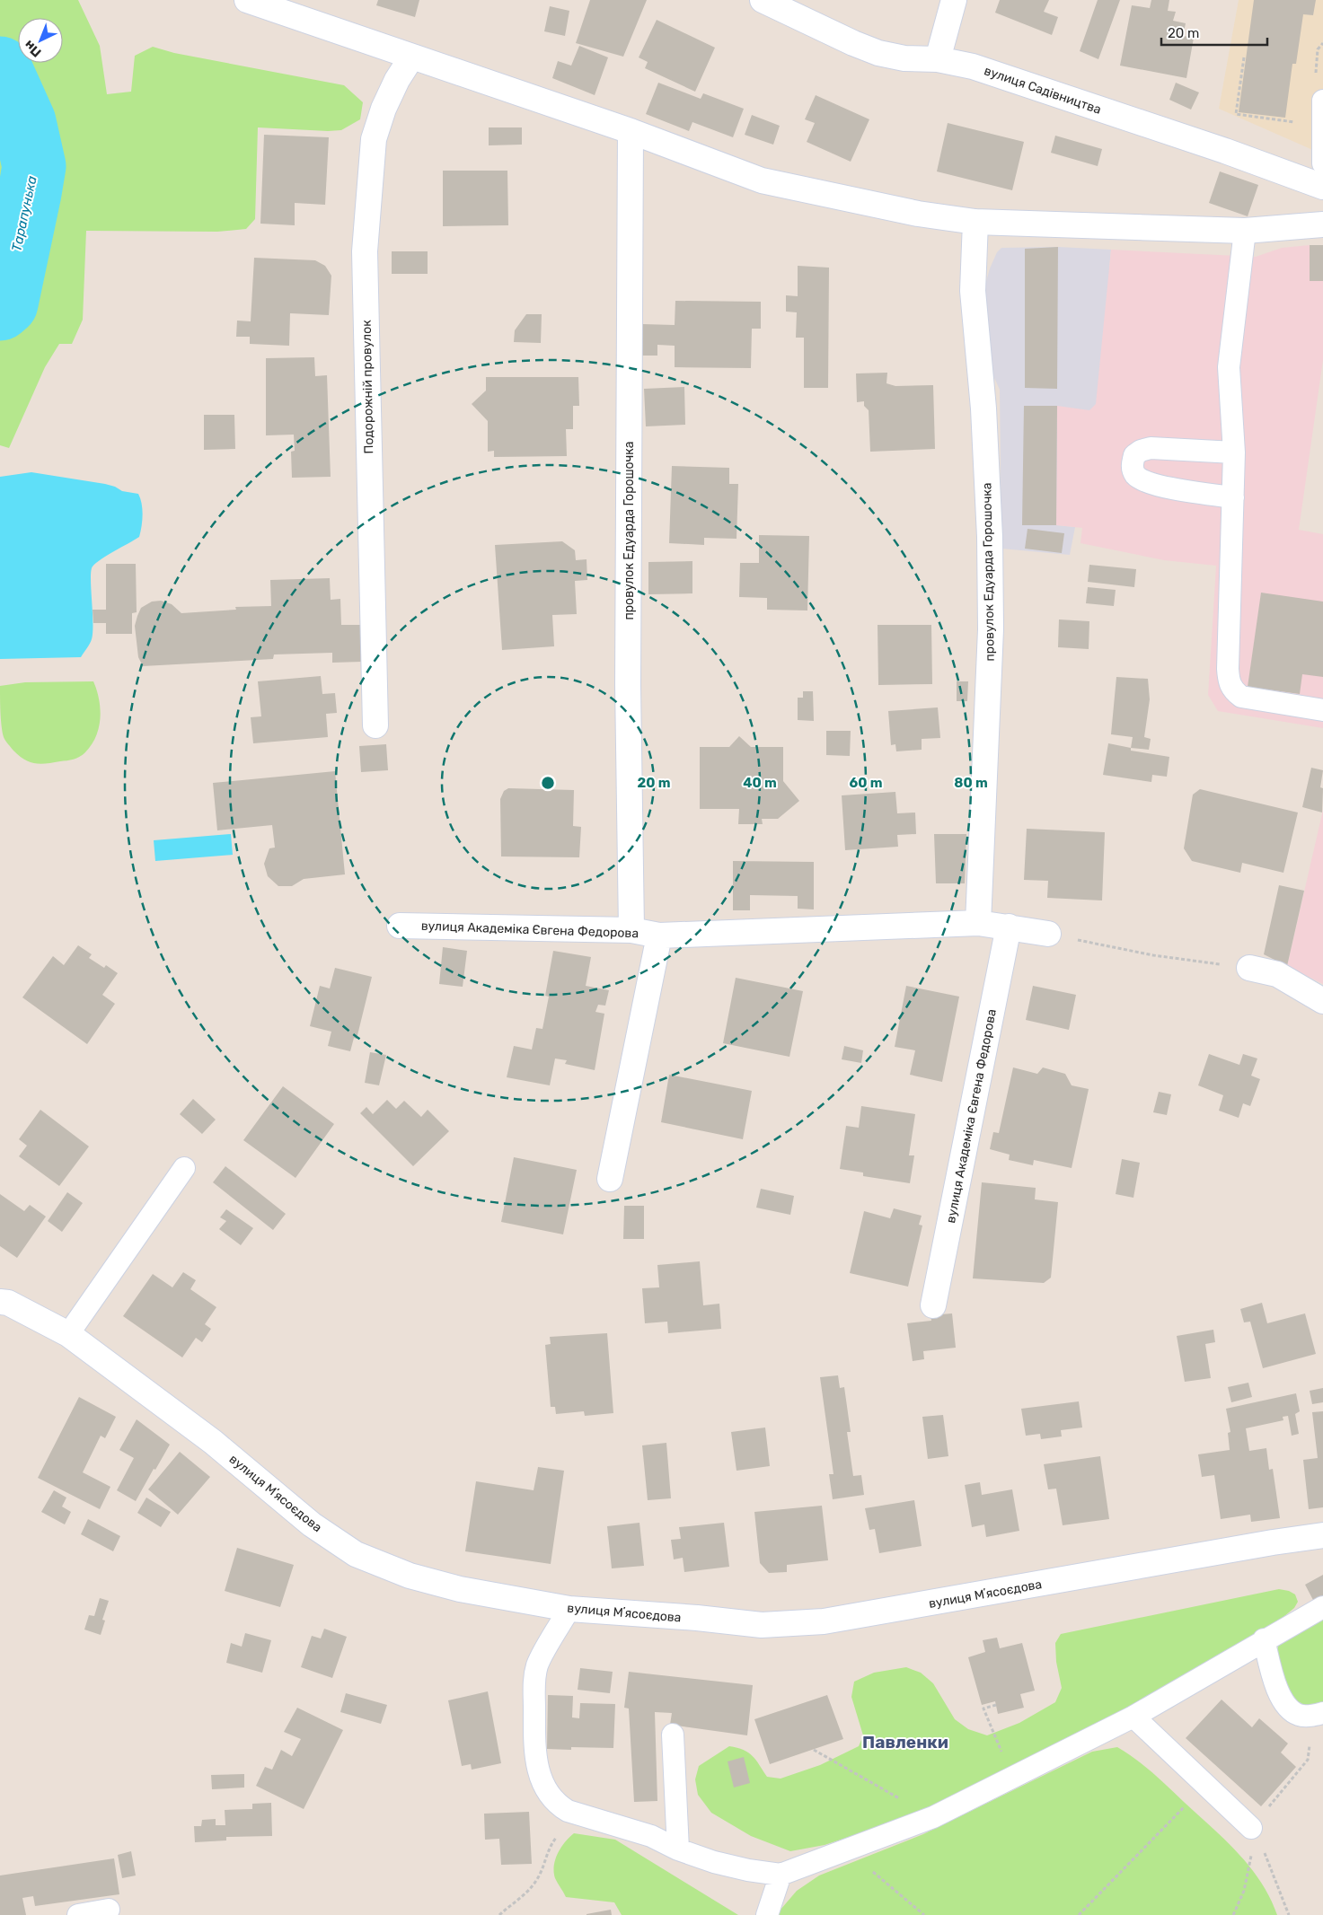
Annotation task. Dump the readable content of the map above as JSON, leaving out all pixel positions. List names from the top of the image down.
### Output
{
  "streets": {
    "street": [
      "вулиця Садівництва",
      "Подорожній провулок",
      "провулок Едуарда Горошочка",
      "вулиця Академіка Євгена Федорова",
      "вулиця Мʼясоєдова"
    ]
  },
  "crossings": [
    ["провулок Едуарда Горошочка", "вулиця Академіка Євгена Федорова"]
  ],
  "districts": ["Павленки"],
  "water": ["Тарапунька"],
  "scale_bar": "20 m",
  "north": "bottom left",
  "rings": [
    "20 m",
    "40 m",
    "60 m",
    "80 m"
  ]
}
